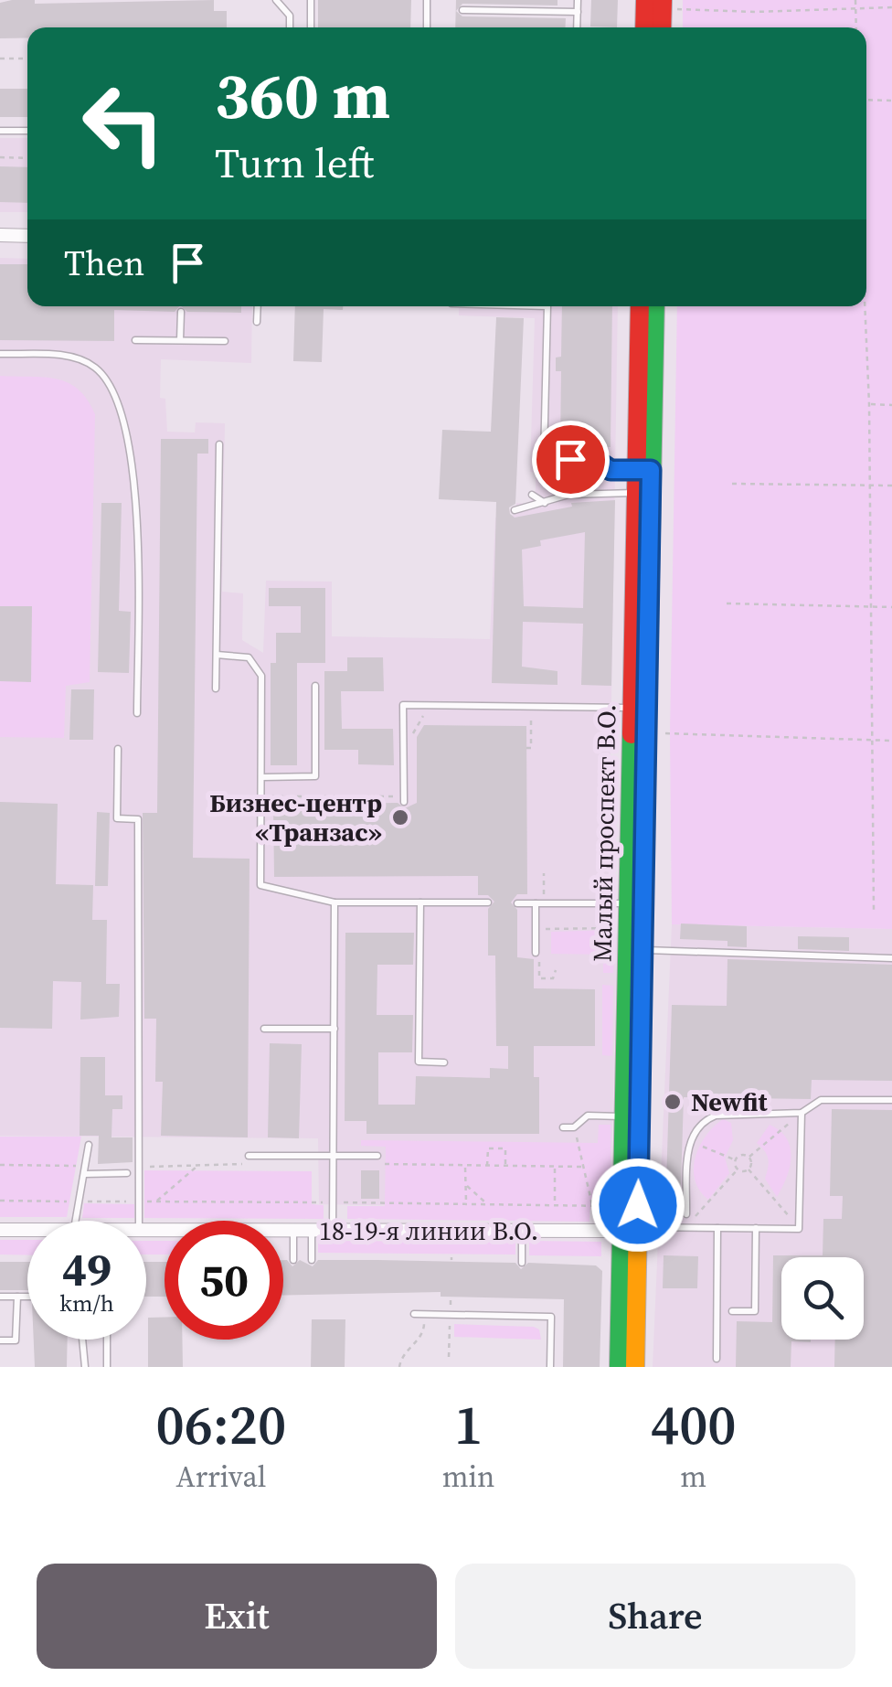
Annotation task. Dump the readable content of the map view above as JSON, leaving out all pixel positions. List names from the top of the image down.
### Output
{
  "streets": {
    "main road": ["Малый проспект В.О."],
    "street": ["18-19-я линии В.О."]
  },
  "crossings": [
    ["Малый проспект В.О.", "18-19-я линии В.О."]
  ],
  "places": ["Бизнес-центр «Транзас»", "Newfit"],
  "page": {
    "turn": ["360 m", "Turn left"],
    "then": "Then",
    "speed": "49 km/h",
    "limit": "50",
    "eta": [
      "06:20",
      "Arrival",
      "1",
      "min",
      "400",
      "m"
    ],
    "buttons": ["Exit", "Share"]
  }
}
